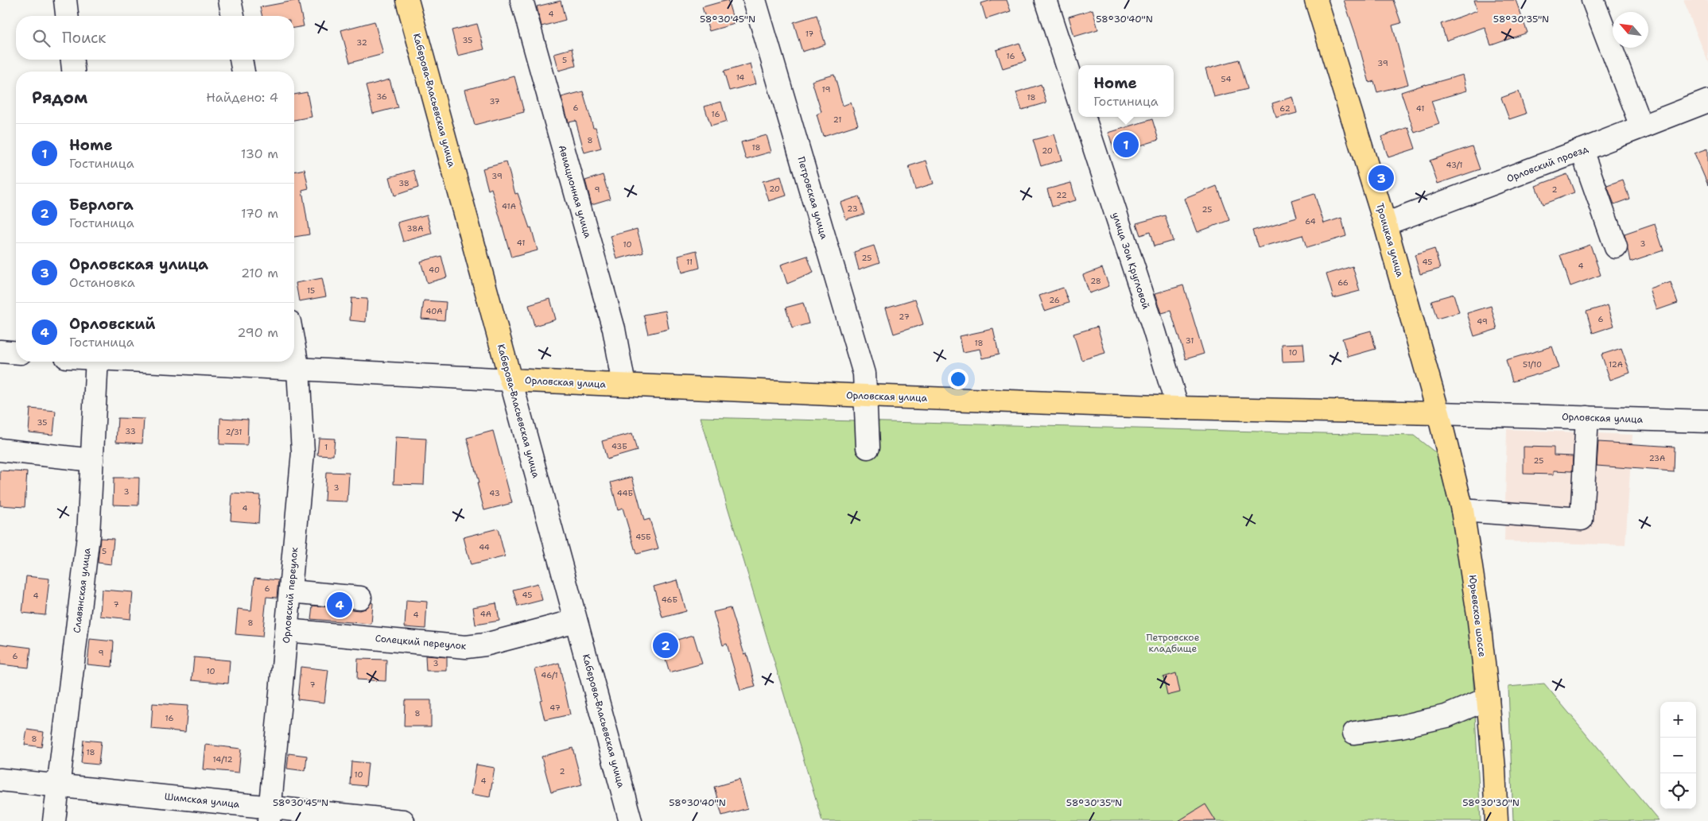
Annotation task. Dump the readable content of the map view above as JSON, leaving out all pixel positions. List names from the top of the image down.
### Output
{
  "streets": {
    "main road": [
      "Каберова-Власьевская улица",
      "Троицкая улица",
      "Орловская улица",
      "Юрьевское шоссе"
    ],
    "street": [
      "Орловский проезд",
      "Авиационная улица",
      "Петровская улица",
      "улица Зои Кругловой",
      "Славянская улица",
      "Орловский переулок",
      "Солецкий переулок",
      "Шимская улица"
    ]
  },
  "crossings": [
    ["Каберова-Власьевская улица", "Орловская улица"],
    ["Каберова-Власьевская улица", "Солецкий переулок"],
    ["Орловский проезд", "Троицкая улица"],
    ["Авиационная улица", "Орловская улица"],
    ["Петровская улица", "Орловская улица"],
    ["Троицкая улица", "Орловская улица"],
    ["Троицкая улица", "Юрьевское шоссе"],
    ["улица Зои Кругловой", "Орловская улица"],
    ["Орловская улица", "Орловский переулок"],
    ["Орловская улица", "Юрьевское шоссе"],
    ["Славянская улица", "Шимская улица"],
    ["Орловский переулок", "Солецкий переулок"],
    ["Орловский переулок", "Шимская улица"]
  ],
  "parks": ["Петровское кладбище"],
  "house_numbers": [
    "4",
    "17",
    "35",
    "32",
    "16",
    "5",
    "39",
    "14",
    "54",
    "19",
    "36",
    "18",
    "37",
    "6",
    "62",
    "41",
    "16",
    "21",
    "8",
    "18",
    "20",
    "43/1",
    "39",
    "38",
    "20",
    "9",
    "2",
    "22",
    "41А",
    "23",
    "25",
    "64",
    "38А",
    "41",
    "3",
    "10",
    "25",
    "11",
    "45",
    "4",
    "40",
    "28",
    "66",
    "15",
    "26",
    "40А",
    "27",
    "6",
    "49",
    "31",
    "18",
    "10",
    "51/10",
    "12А",
    "35",
    "33",
    "2/31",
    "43Б",
    "1",
    "23А",
    "25",
    "3",
    "3",
    "43",
    "44Б",
    "4",
    "45Б",
    "44",
    "5",
    "6",
    "45",
    "4",
    "46Б",
    "7",
    "4А",
    "4",
    "8",
    "9",
    "6",
    "3",
    "10",
    "46/1",
    "7",
    "47",
    "8",
    "16",
    "8",
    "18",
    "14/12",
    "2",
    "10",
    "4"
  ],
  "north": "top left",
  "page": {
    "search": "Поиск",
    "popup": ["Home", "Гостиница"],
    "heading": ["Рядом", "Найдено: 4"],
    "list": [
      {
        "mark": "1",
        "name": "Home",
        "note": "Гостиница",
        "value": "130 m"
      },
      {
        "mark": "2",
        "name": "Берлога",
        "note": "Гостиница",
        "value": "170 m"
      },
      {
        "mark": "3",
        "name": "Орловская улица",
        "note": "Остановка",
        "value": "210 m"
      },
      {
        "mark": "4",
        "name": "Орловский",
        "note": "Гостиница",
        "value": "290 m"
      }
    ],
    "pins": [
      "1",
      "3",
      "4",
      "2"
    ],
    "map_buttons": ["+", "−"]
  },
  "coordinates": [
    "58°30'45\"N",
    "58°30'40\"N",
    "58°30'35\"N",
    "58°30'30\"N"
  ]
}
